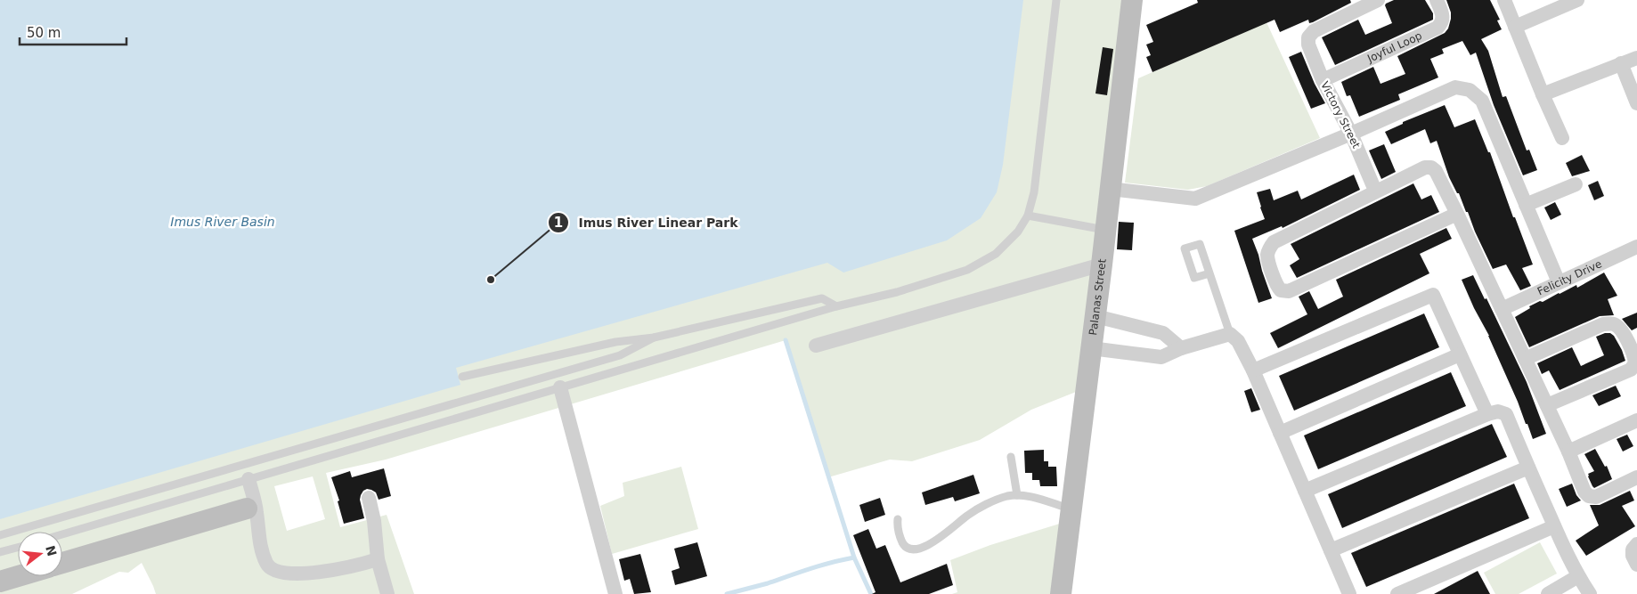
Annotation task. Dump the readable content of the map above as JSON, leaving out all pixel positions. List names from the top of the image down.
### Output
{
  "streets": {
    "main road": ["Palanas Street"],
    "street": ["Joyful Loop", "Victory Street", "Felicity Drive"]
  },
  "crossings": [
    ["Joyful Loop", "Victory Street"]
  ],
  "water": ["Imus River Basin"],
  "places": ["Imus River Linear Park"],
  "scale_bar": "50 m",
  "north": "right"
}
